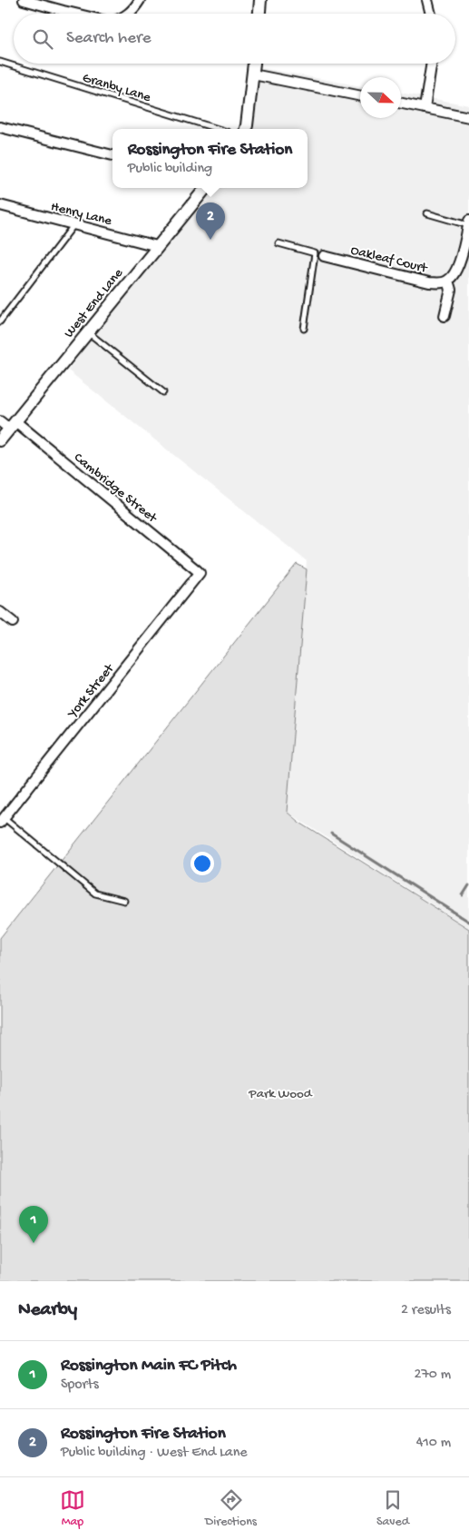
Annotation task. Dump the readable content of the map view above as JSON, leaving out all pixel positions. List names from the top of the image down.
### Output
{
  "streets": {
    "street": [
      "Henry Lane",
      "Oakleaf Court",
      "West End Lane",
      "Cambridge Street",
      "York Street"
    ],
    "lane": ["Granby Lane"]
  },
  "crossings": [
    ["Henry Lane", "West End Lane"],
    ["West End Lane", "Cambridge Street"],
    ["Cambridge Street", "York Street"]
  ],
  "parks": ["Park Wood"],
  "north": "right",
  "page": {
    "search": "Search here",
    "popup": ["Rossington Fire Station", "Public building"],
    "pins": ["2", "1"],
    "heading": ["Nearby", "2 results"],
    "list": [
      {
        "mark": "1",
        "name": "Rossington Main FC Pitch",
        "note": "Sports",
        "value": "270 m"
      },
      {
        "mark": "2",
        "name": "Rossington Fire Station",
        "note": "Public building · West End Lane",
        "value": "410 m"
      }
    ],
    "nav": ["Map", "Directions", "Saved"]
  }
}
